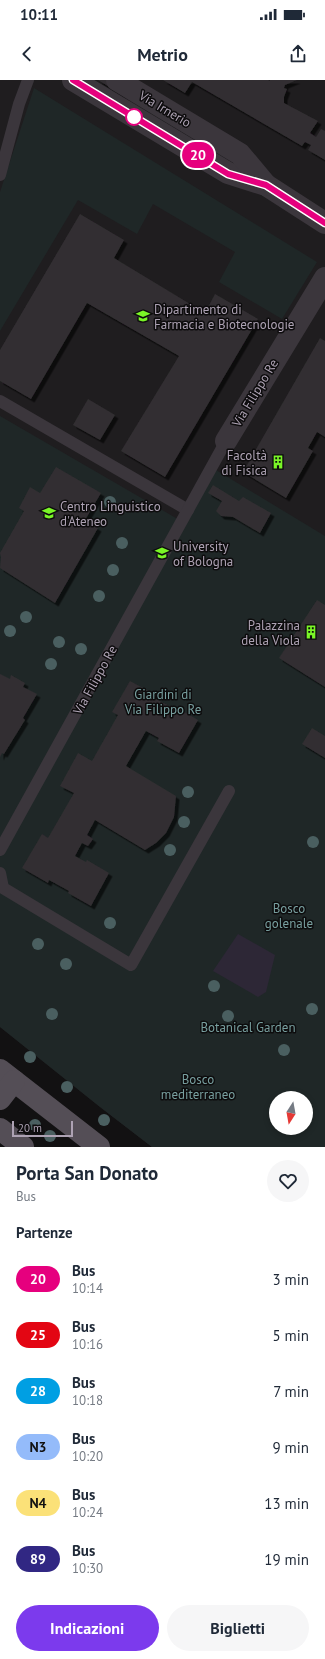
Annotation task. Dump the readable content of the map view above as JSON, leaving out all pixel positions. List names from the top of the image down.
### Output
{
  "streets": {
    "street": ["Via Irnerio", "Via Filippo Re"]
  },
  "parks": [
    "Giardini di Via Filippo Re",
    "Bosco golenale",
    "Botanical Garden",
    "Bosco mediterraneo"
  ],
  "places": {
    "school or university": ["Dipartimento di Farmacia e Biotecnologie", "Centro Linguistico d'Ateneo", "University of Bologna"],
    "building": ["Facoltà di Fisica", "Palazzina della Viola"]
  },
  "lines": ["bus line 20"],
  "scale_bar": "20 m",
  "north": "bottom",
  "page": {
    "status": "10:11",
    "header": "Metrio",
    "on_map": "20",
    "scale": "20 m",
    "heading": [
      ["Porta San Donato", "Bus"],
      "Partenze"
    ],
    "list": [
      {
        "mark": "20",
        "name": "Bus",
        "note": "10:14",
        "value": "3 min"
      },
      {
        "mark": "25",
        "name": "Bus",
        "note": "10:16",
        "value": "5 min"
      },
      {
        "mark": "28",
        "name": "Bus",
        "note": "10:18",
        "value": "7 min"
      },
      {
        "mark": "N3",
        "name": "Bus",
        "note": "10:20",
        "value": "9 min"
      },
      {
        "mark": "N4",
        "name": "Bus",
        "note": "10:24",
        "value": "13 min"
      },
      {
        "mark": "89",
        "name": "Bus",
        "note": "10:30",
        "value": "19 min"
      }
    ],
    "buttons": ["Indicazioni", "Biglietti"]
  }
}
